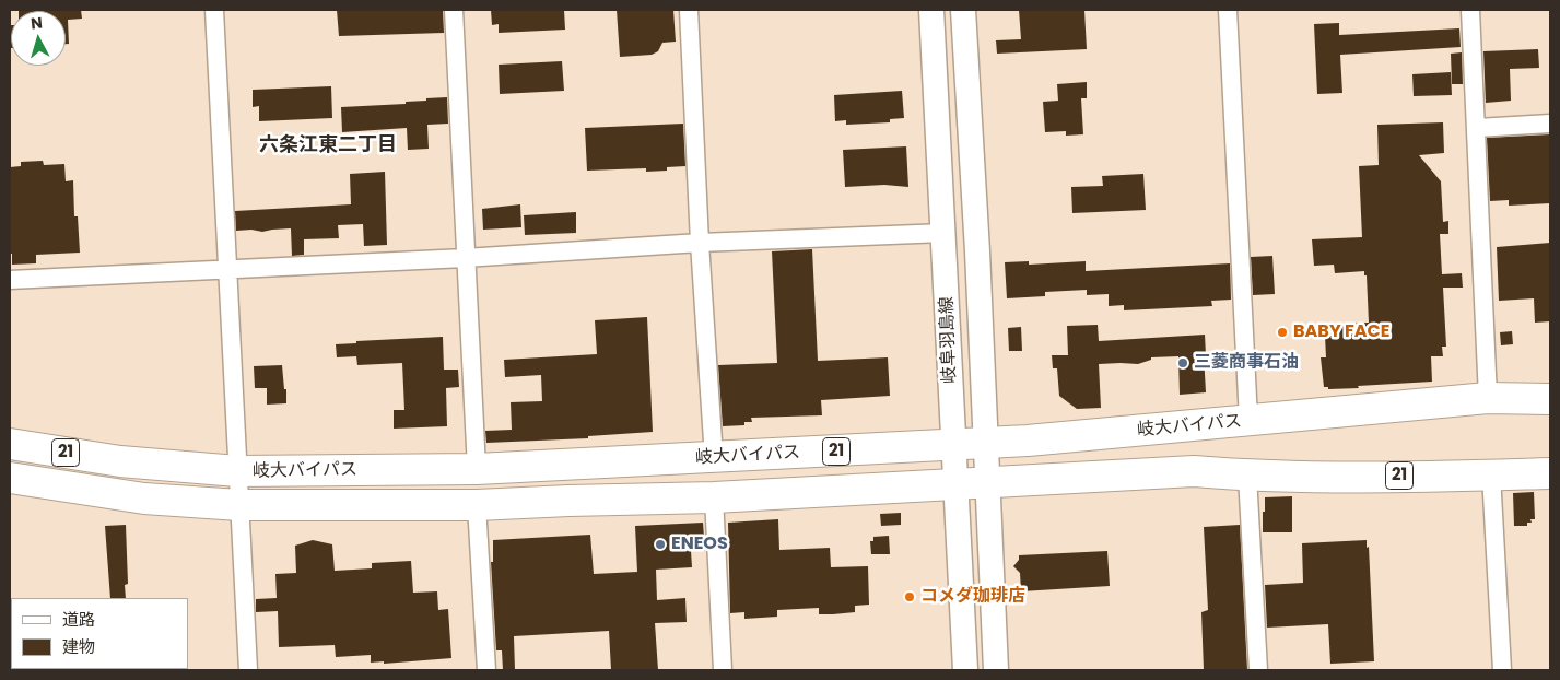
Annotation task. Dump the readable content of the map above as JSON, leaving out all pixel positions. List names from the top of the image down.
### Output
{
  "streets": {
    "highway": ["岐大バイパス", "21"],
    "main road": ["岐阜羽島線"]
  },
  "crossings": [
    ["岐阜羽島線", "岐大バイパス"]
  ],
  "districts": ["六条江東二丁目"],
  "places": [
    "BABY FACE",
    "三菱商事石油",
    "ENEOS",
    "コメダ珈琲店"
  ],
  "legend": ["道路", "建物"],
  "north": "top"
}
